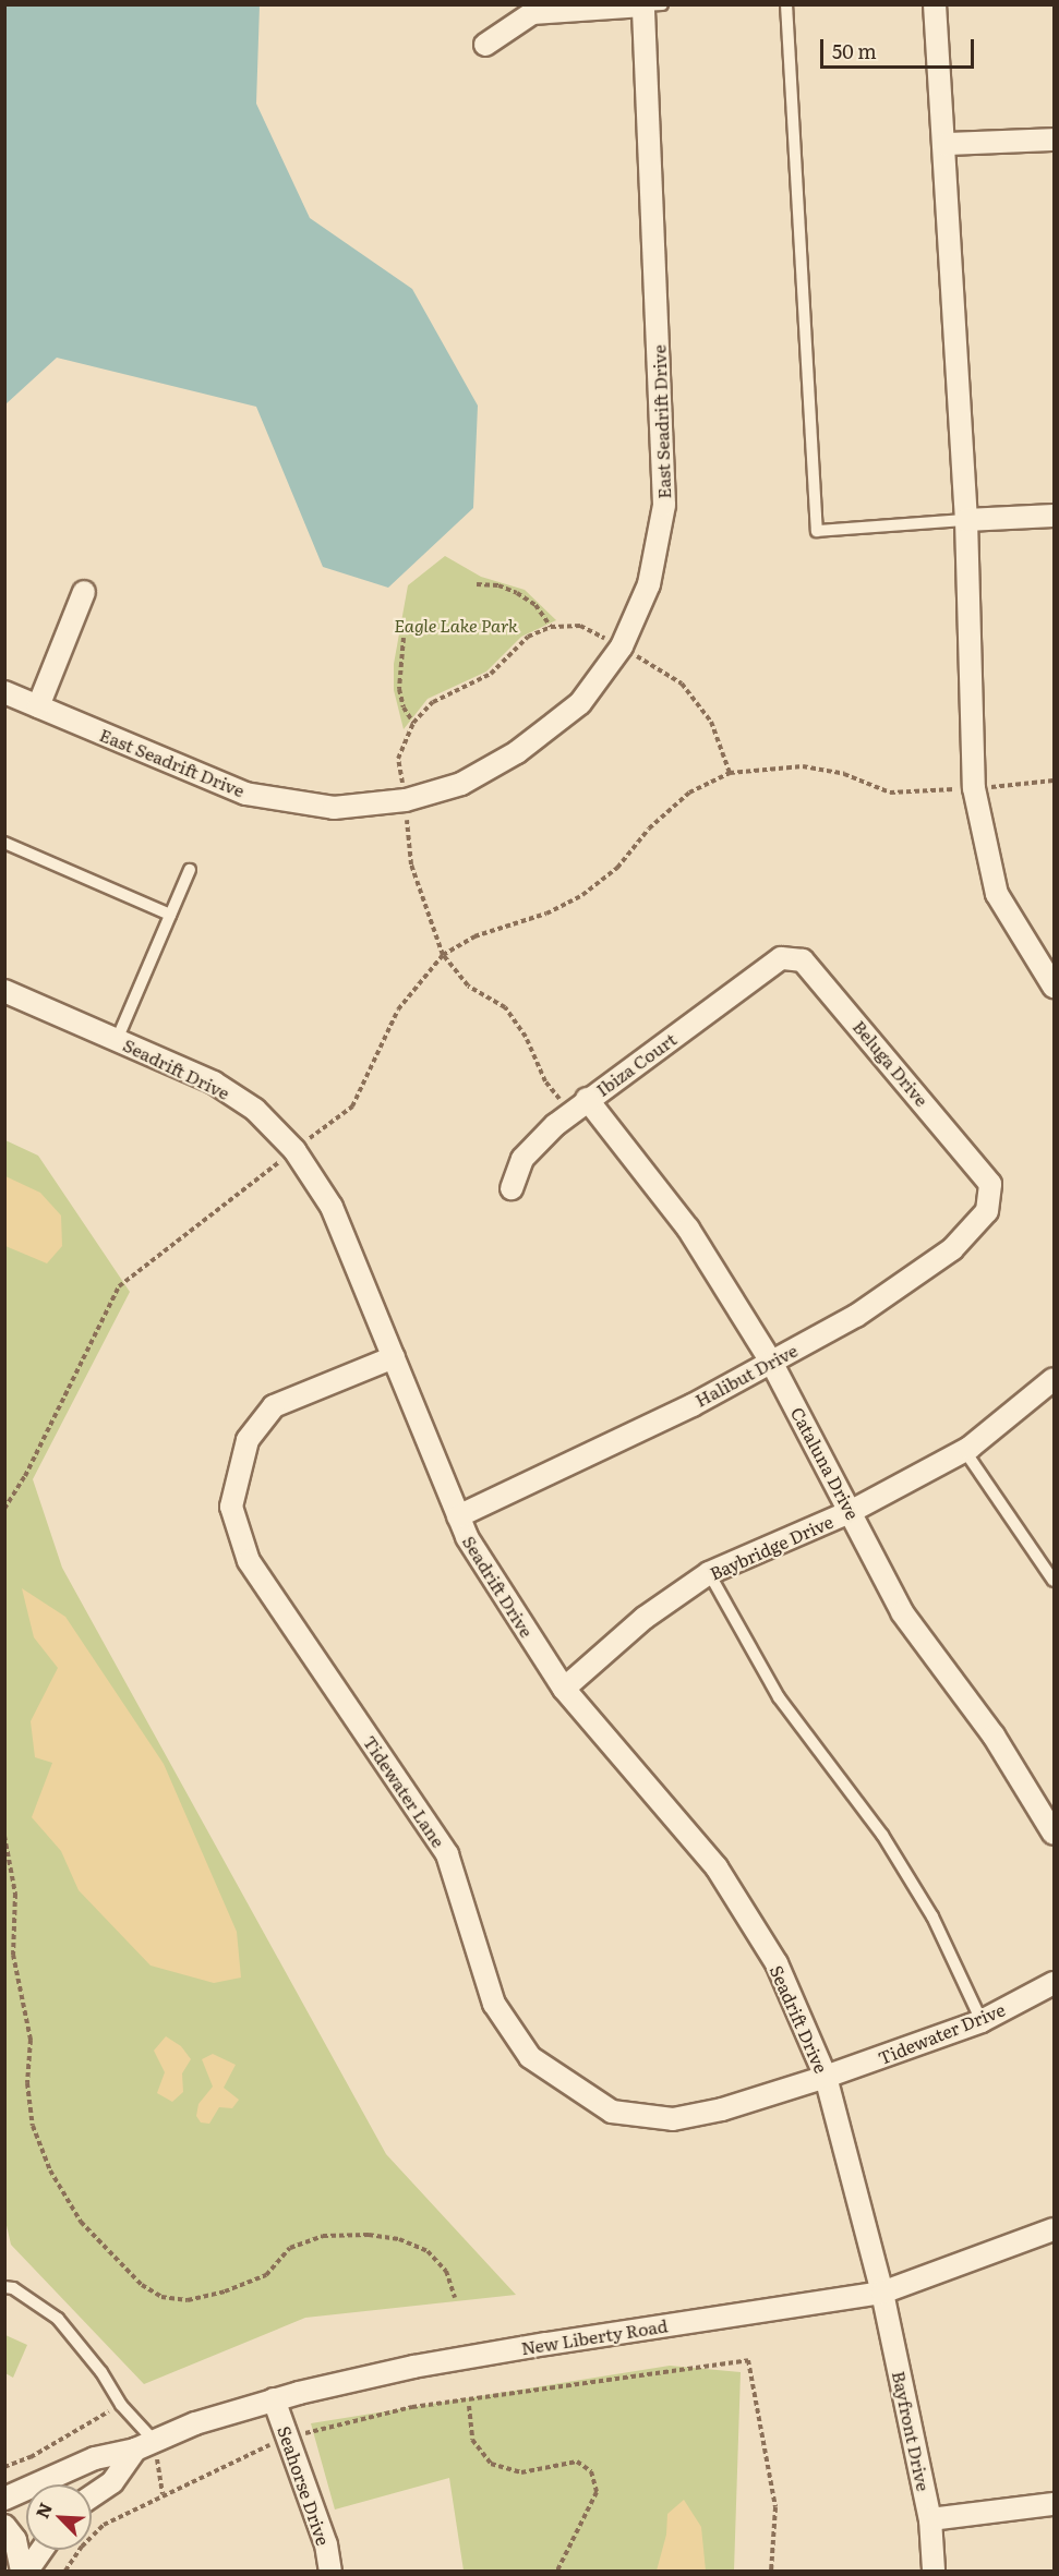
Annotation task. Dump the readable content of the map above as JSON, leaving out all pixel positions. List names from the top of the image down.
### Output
{
  "streets": {
    "street": [
      "East Seadrift Drive",
      "Beluga Drive",
      "Ibiza Court",
      "Seadrift Drive",
      "Halibut Drive",
      "Cataluna Drive",
      "Baybridge Drive",
      "Tidewater Lane",
      "Tidewater Drive",
      "New Liberty Road",
      "Bayfront Drive",
      "Seahorse Drive"
    ]
  },
  "crossings": [
    ["Beluga Drive", "Ibiza Court"],
    ["Beluga Drive", "Halibut Drive"],
    ["Ibiza Court", "Cataluna Drive"],
    ["Seadrift Drive", "Halibut Drive"],
    ["Seadrift Drive", "Baybridge Drive"],
    ["Seadrift Drive", "Tidewater Lane"],
    ["Seadrift Drive", "Tidewater Drive"],
    ["Seadrift Drive", "New Liberty Road"],
    ["Seadrift Drive", "Bayfront Drive"],
    ["Halibut Drive", "Cataluna Drive"],
    ["Cataluna Drive", "Baybridge Drive"],
    ["Tidewater Lane", "Tidewater Drive"],
    ["New Liberty Road", "Bayfront Drive"],
    ["New Liberty Road", "Seahorse Drive"]
  ],
  "parks": ["Eagle Lake Park"],
  "scale_bar": "50 m",
  "north": "top left"
}
